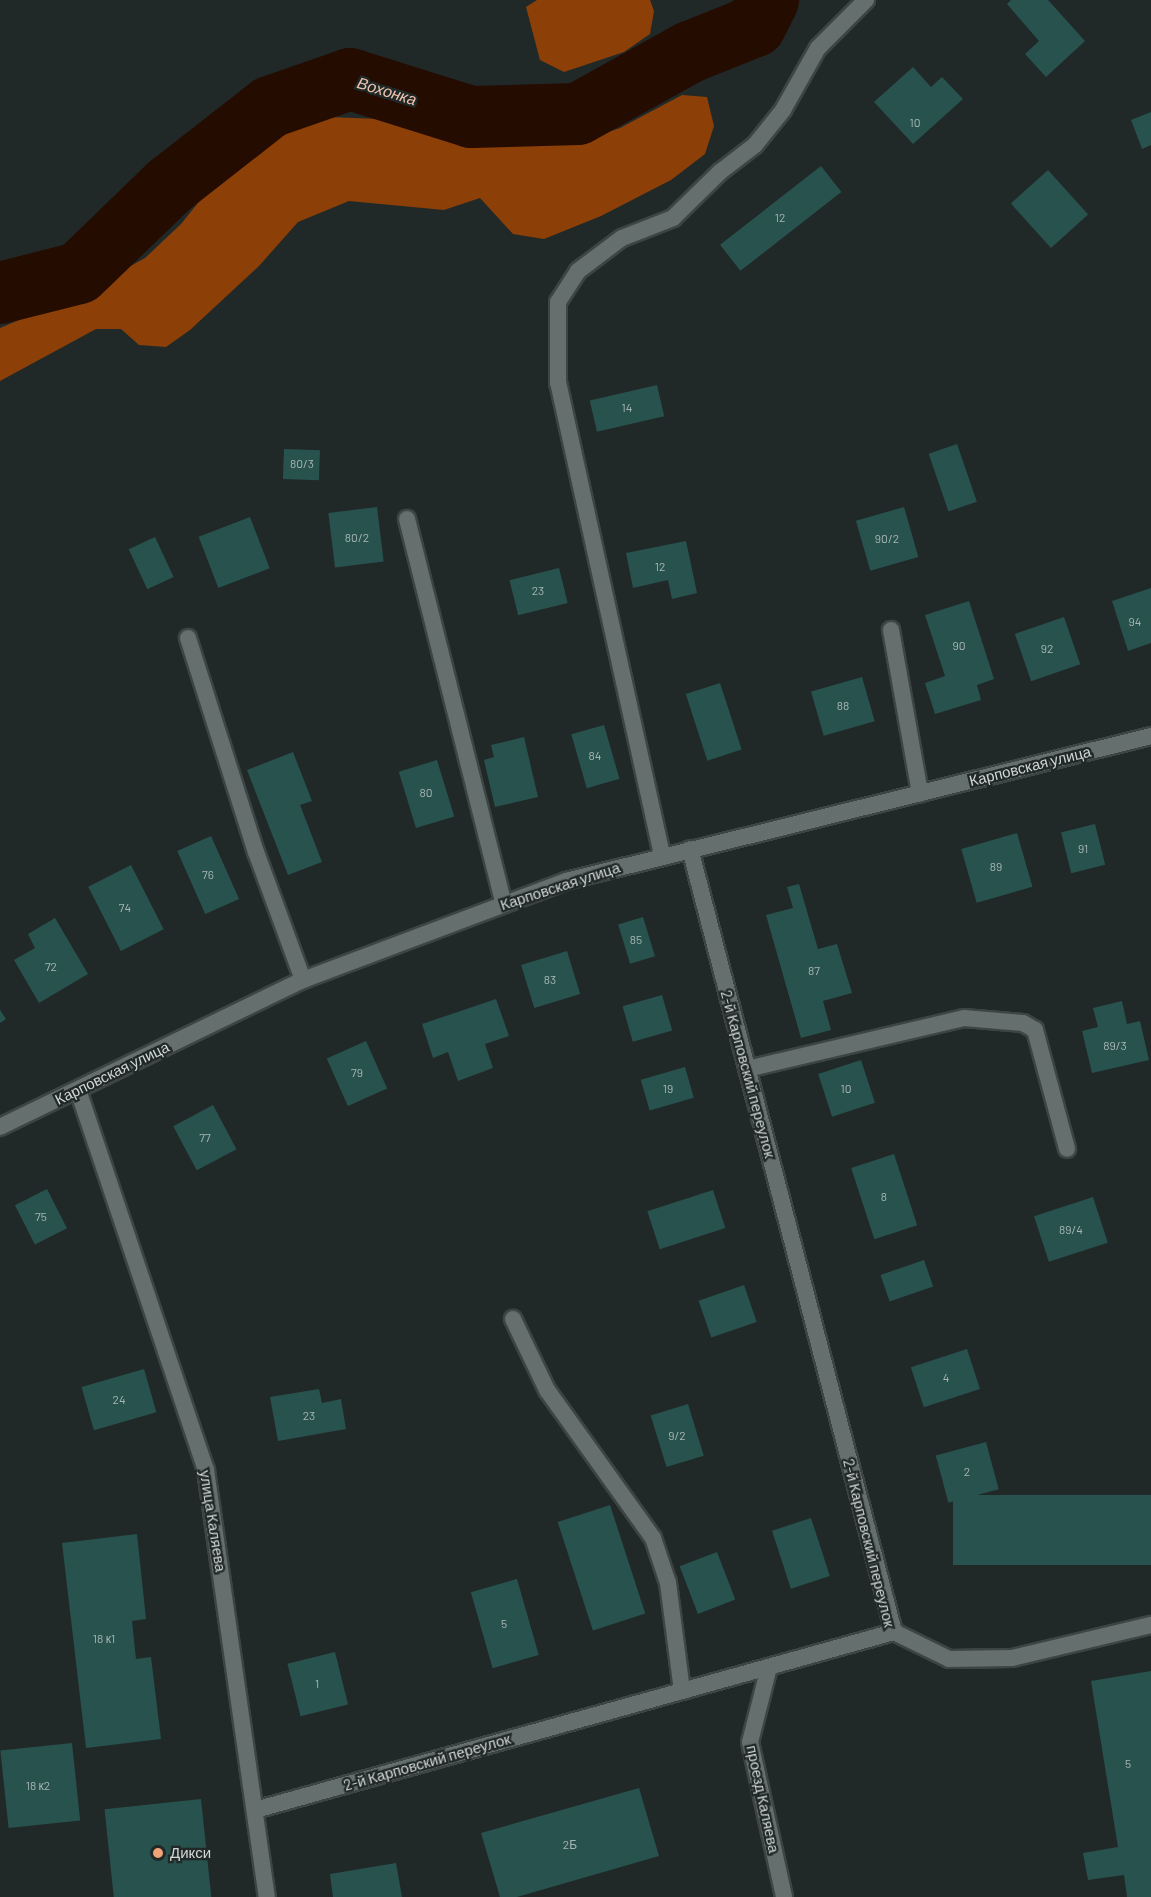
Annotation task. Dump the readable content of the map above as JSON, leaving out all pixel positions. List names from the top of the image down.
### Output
{
  "streets": {
    "street": [
      "Карповская улица",
      "2-й Карповский переулок",
      "улица Каляева",
      "проезд Каляева"
    ]
  },
  "crossings": [
    ["Карповская улица", "2-й Карповский переулок"],
    ["Карповская улица", "улица Каляева"],
    ["2-й Карповский переулок", "улица Каляева"],
    ["2-й Карповский переулок", "проезд Каляева"]
  ],
  "water": ["Вохонка"],
  "places": ["Дикси"],
  "house_numbers": [
    "10",
    "12",
    "14",
    "80/3",
    "80/2",
    "90/2",
    "12",
    "23",
    "94",
    "90",
    "92",
    "88",
    "84",
    "80",
    "91",
    "89",
    "76",
    "74",
    "85",
    "72",
    "87",
    "83",
    "89/3",
    "79",
    "19",
    "10",
    "77",
    "8",
    "75",
    "89/4",
    "4",
    "24",
    "23",
    "9/2",
    "2",
    "5",
    "18 к1",
    "1",
    "5",
    "18 к2",
    "2Б"
  ]
}
